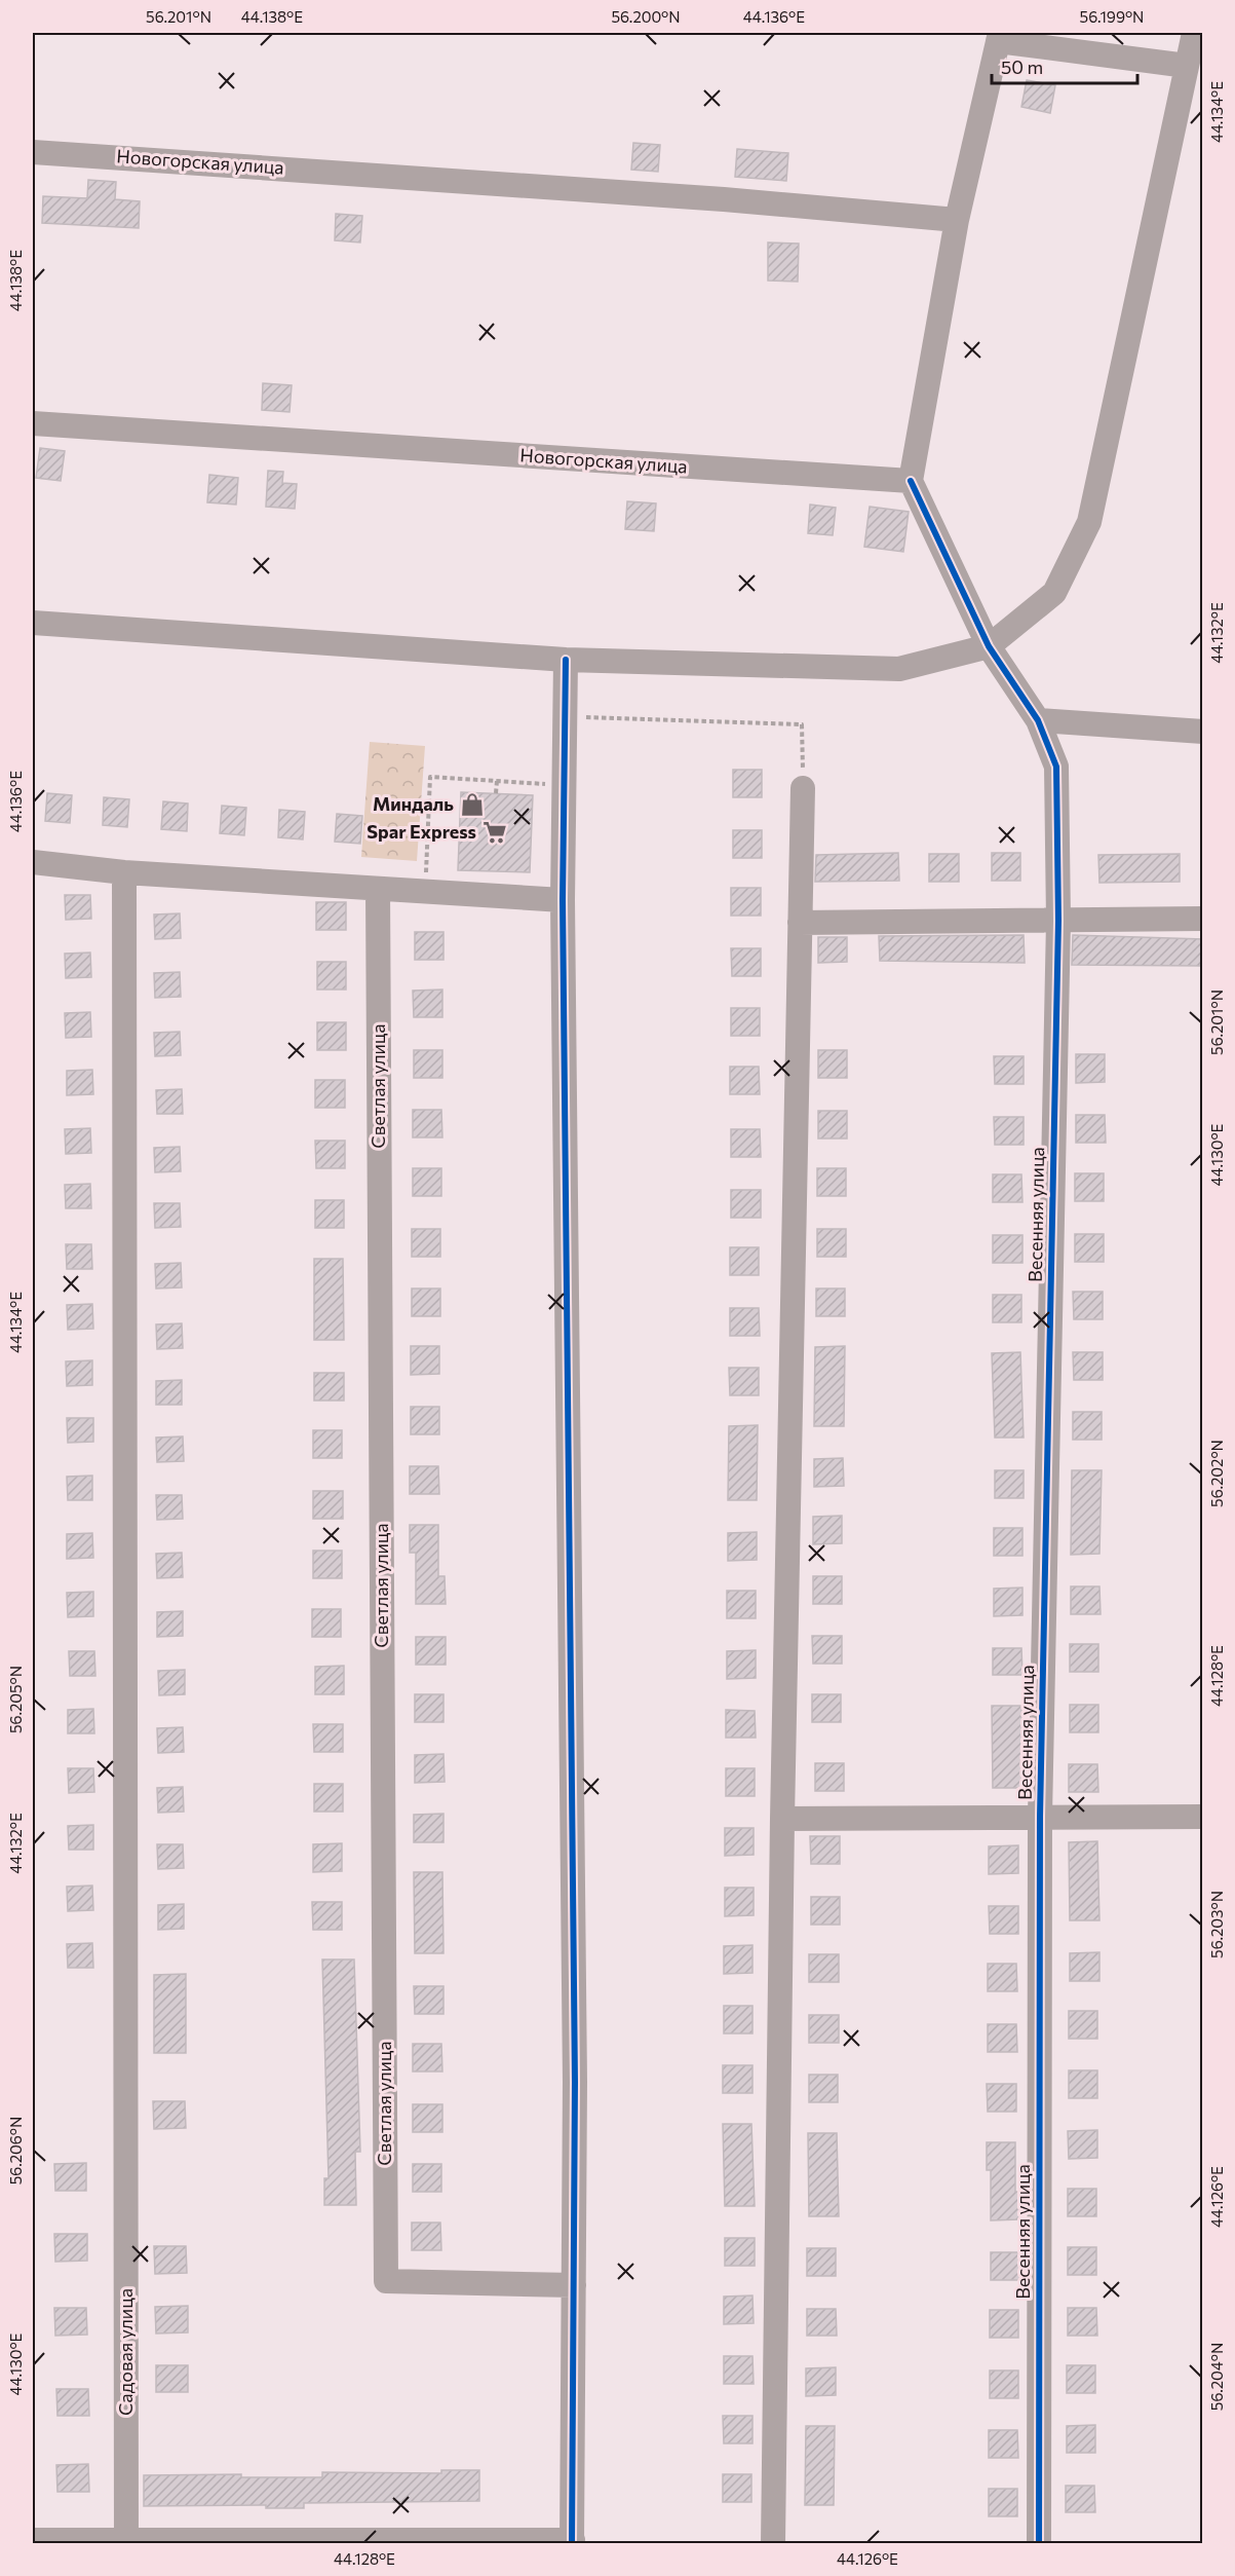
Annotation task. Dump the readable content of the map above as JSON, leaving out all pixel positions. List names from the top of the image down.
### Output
{
  "streets": {
    "street": [
      "Новогорская улица",
      "Светлая улица",
      "Весенняя улица",
      "Садовая улица"
    ]
  },
  "crossings": [
    ["Новогорская улица", "Весенняя улица"]
  ],
  "places": {
    "shop": ["Миндаль"],
    "supermarket": ["Spar Express"]
  },
  "scale_bar": "50 m",
  "coordinates": [
    "56.201°N",
    "44.138°E",
    "56.200°N",
    "44.136°E",
    "56.199°N",
    "44.134°E",
    "44.132°E",
    "44.130°E",
    "56.202°N",
    "44.128°E",
    "56.205°N",
    "56.203°N",
    "56.206°N",
    "44.126°E",
    "56.204°N"
  ]
}
